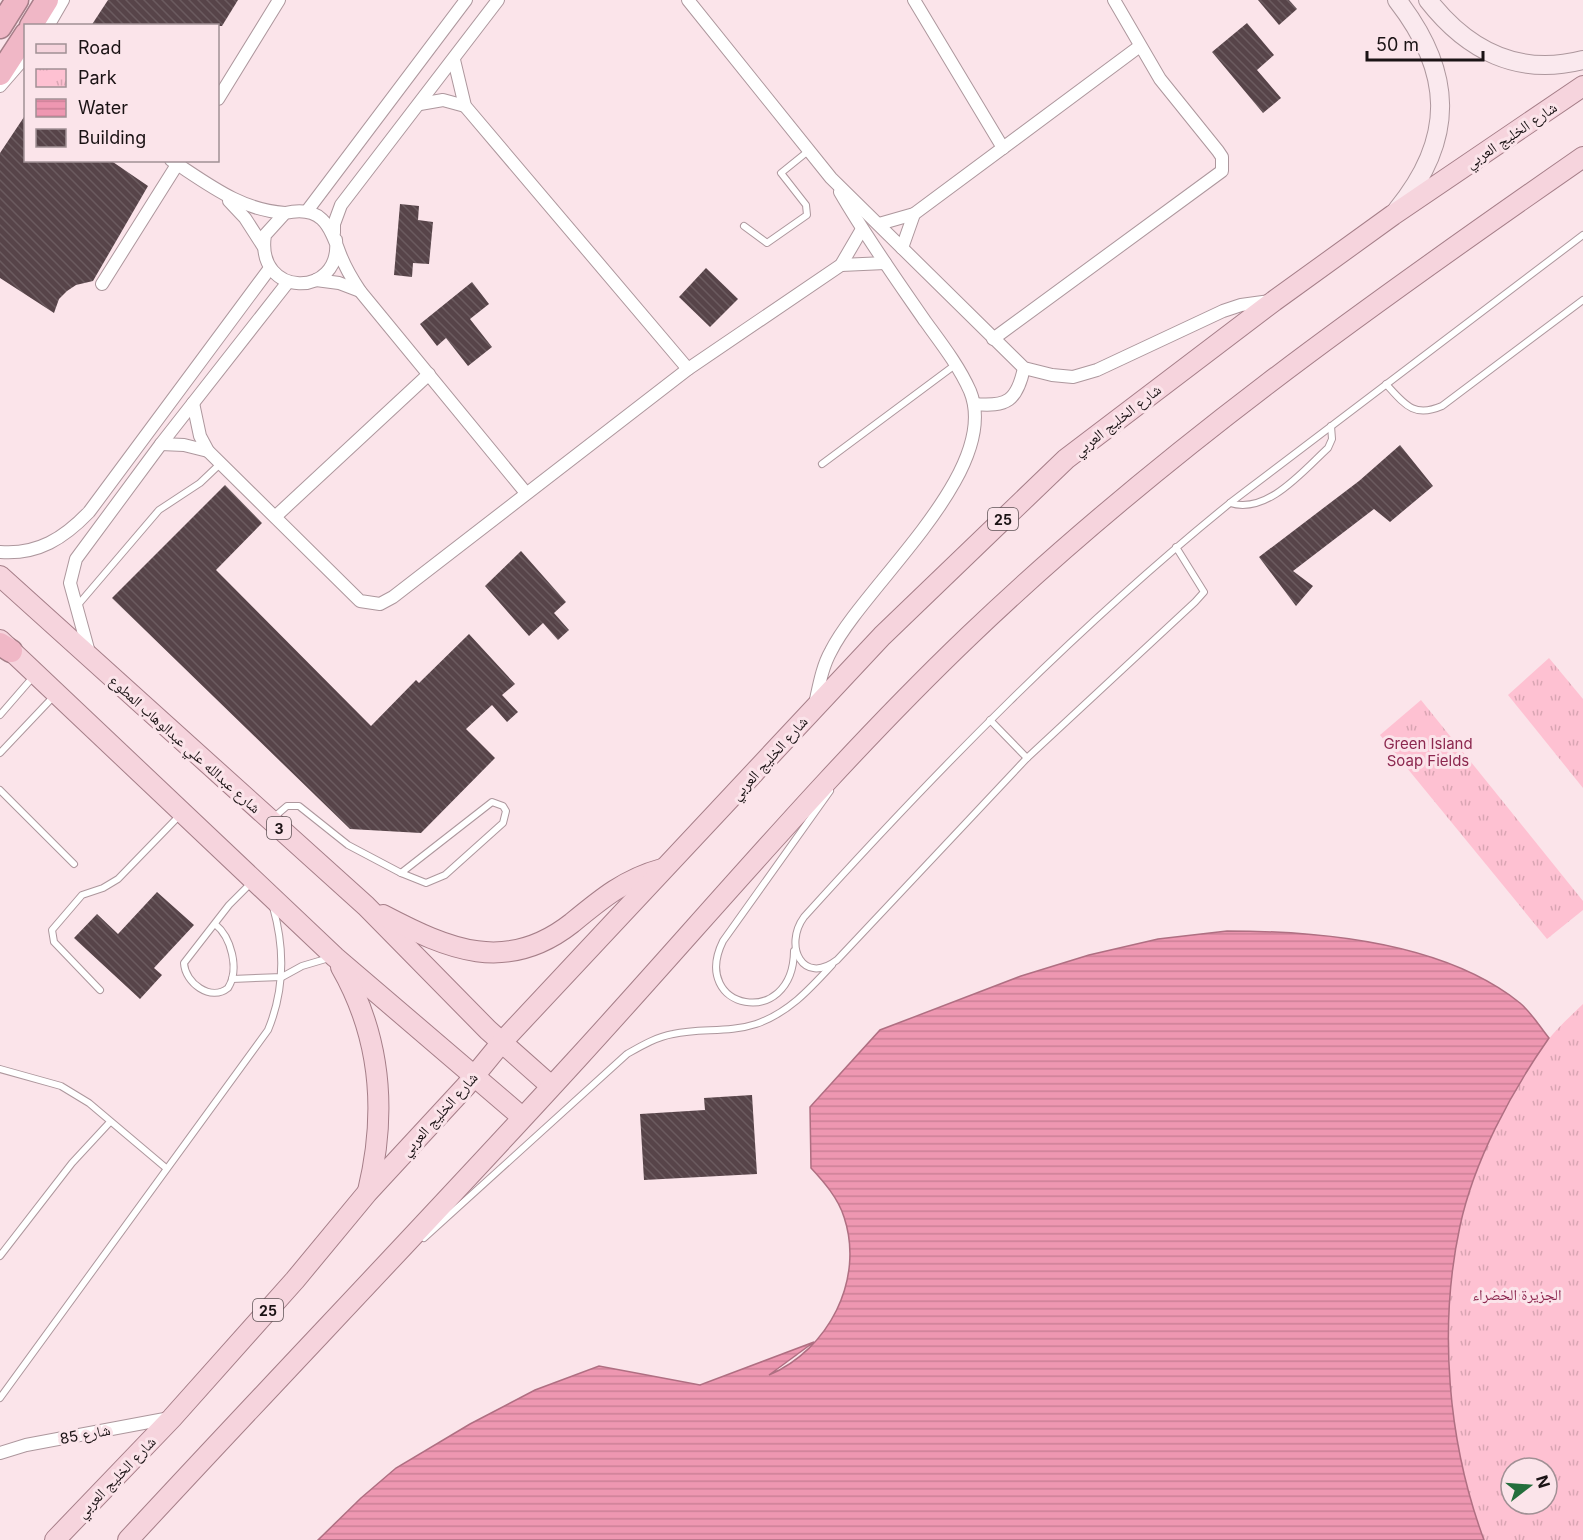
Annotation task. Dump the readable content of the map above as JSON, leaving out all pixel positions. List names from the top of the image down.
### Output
{
  "streets": {
    "main road": [
      "شارع الخليج العربي",
      "25",
      "شارع عبدالله علي عبدالوهاب المطوع",
      "3"
    ],
    "street": ["شارع 85"]
  },
  "crossings": [
    ["شارع الخليج العربي", "شارع عبدالله علي عبدالوهاب المطوع"],
    ["شارع الخليج العربي", "شارع 85"]
  ],
  "parks": ["Green Island Soap Fields", "الجزيرة الخضراء"],
  "legend": [
    "Road",
    "Park",
    "Water",
    "Building"
  ],
  "scale_bar": "50 m",
  "north": "right"
}
